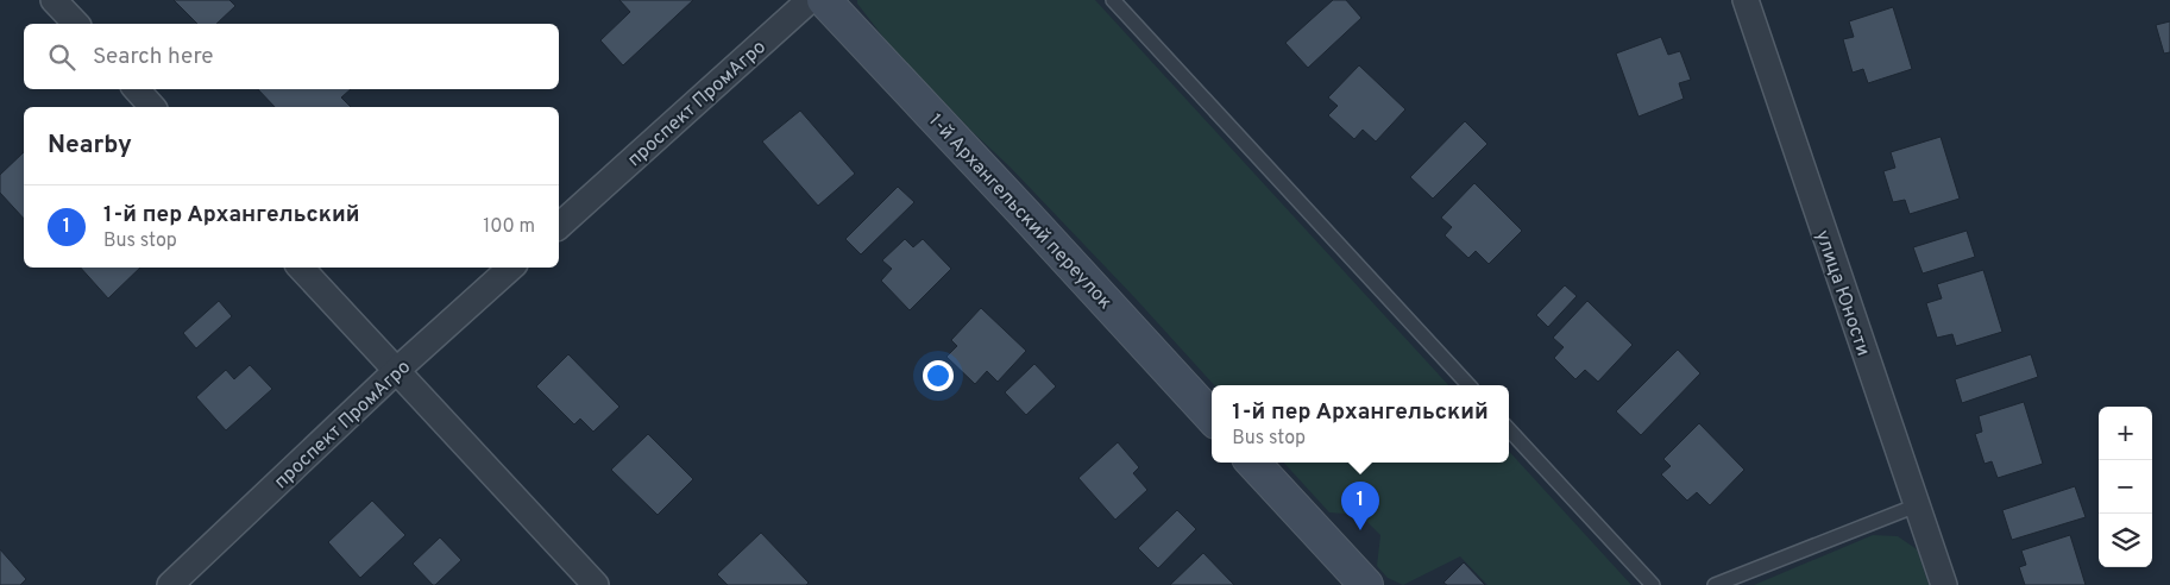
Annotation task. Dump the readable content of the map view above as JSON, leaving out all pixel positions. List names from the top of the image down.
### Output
{
  "streets": {
    "street": ["проспект ПромАгро", "1-й Архангельский переулок", "улица Юности"]
  },
  "page": {
    "search": "Search here",
    "heading": "Nearby",
    "list": [
      {
        "mark": "1",
        "name": "1-й пер Архангельский",
        "note": "Bus stop",
        "value": "100 m"
      }
    ],
    "popup": ["1-й пер Архангельский", "Bus stop"],
    "map_buttons": ["+", "−"],
    "pins": "1"
  }
}
